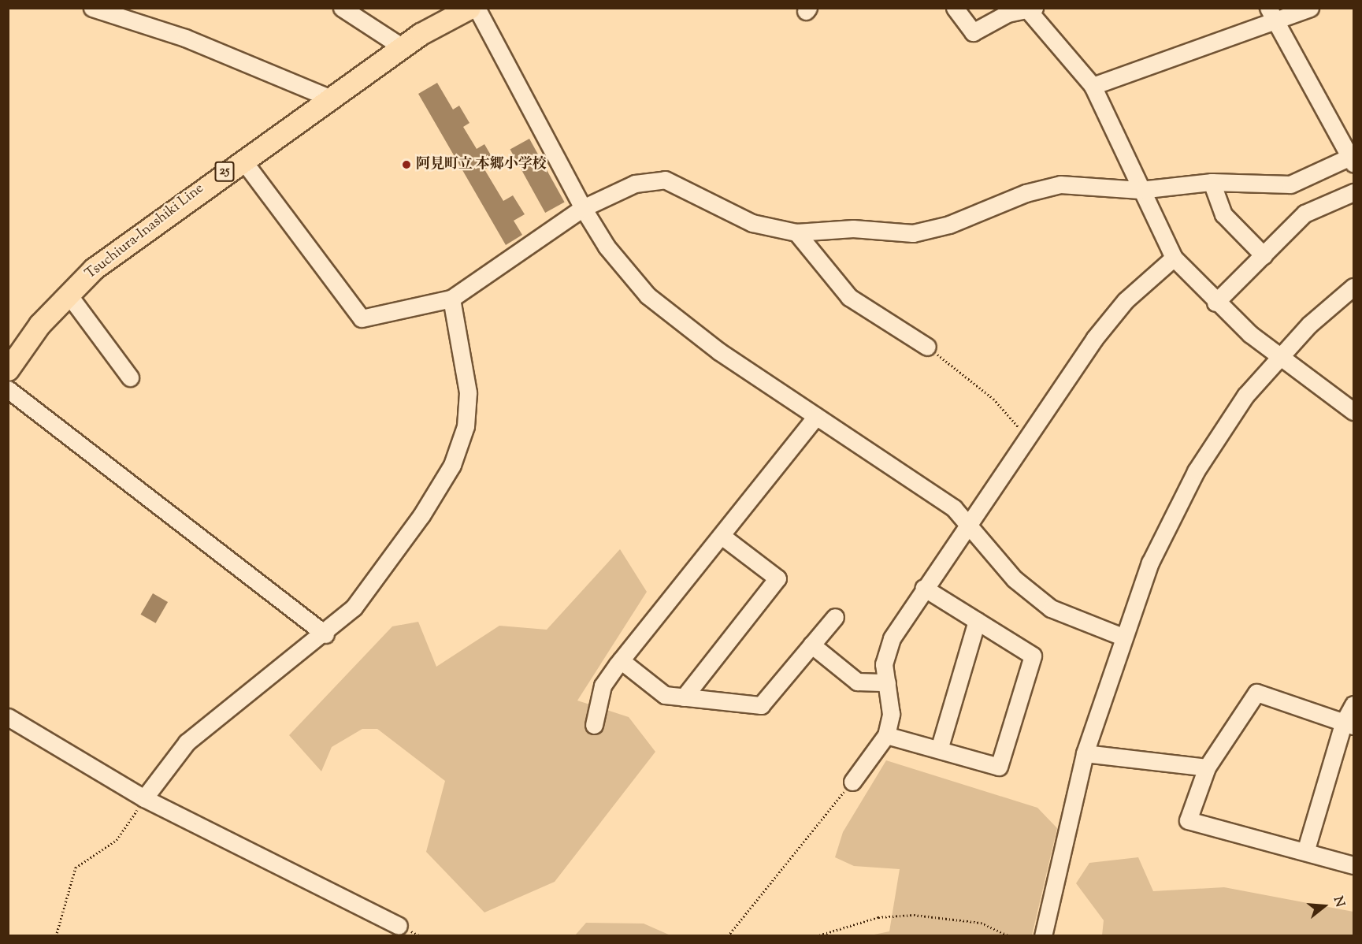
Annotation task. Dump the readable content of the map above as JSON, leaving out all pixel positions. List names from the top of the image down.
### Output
{
  "streets": {
    "main road": ["25", "Tsuchiura-Inashiki Line"]
  },
  "places": ["阿見町立 本郷小学校"],
  "north": "right"
}
